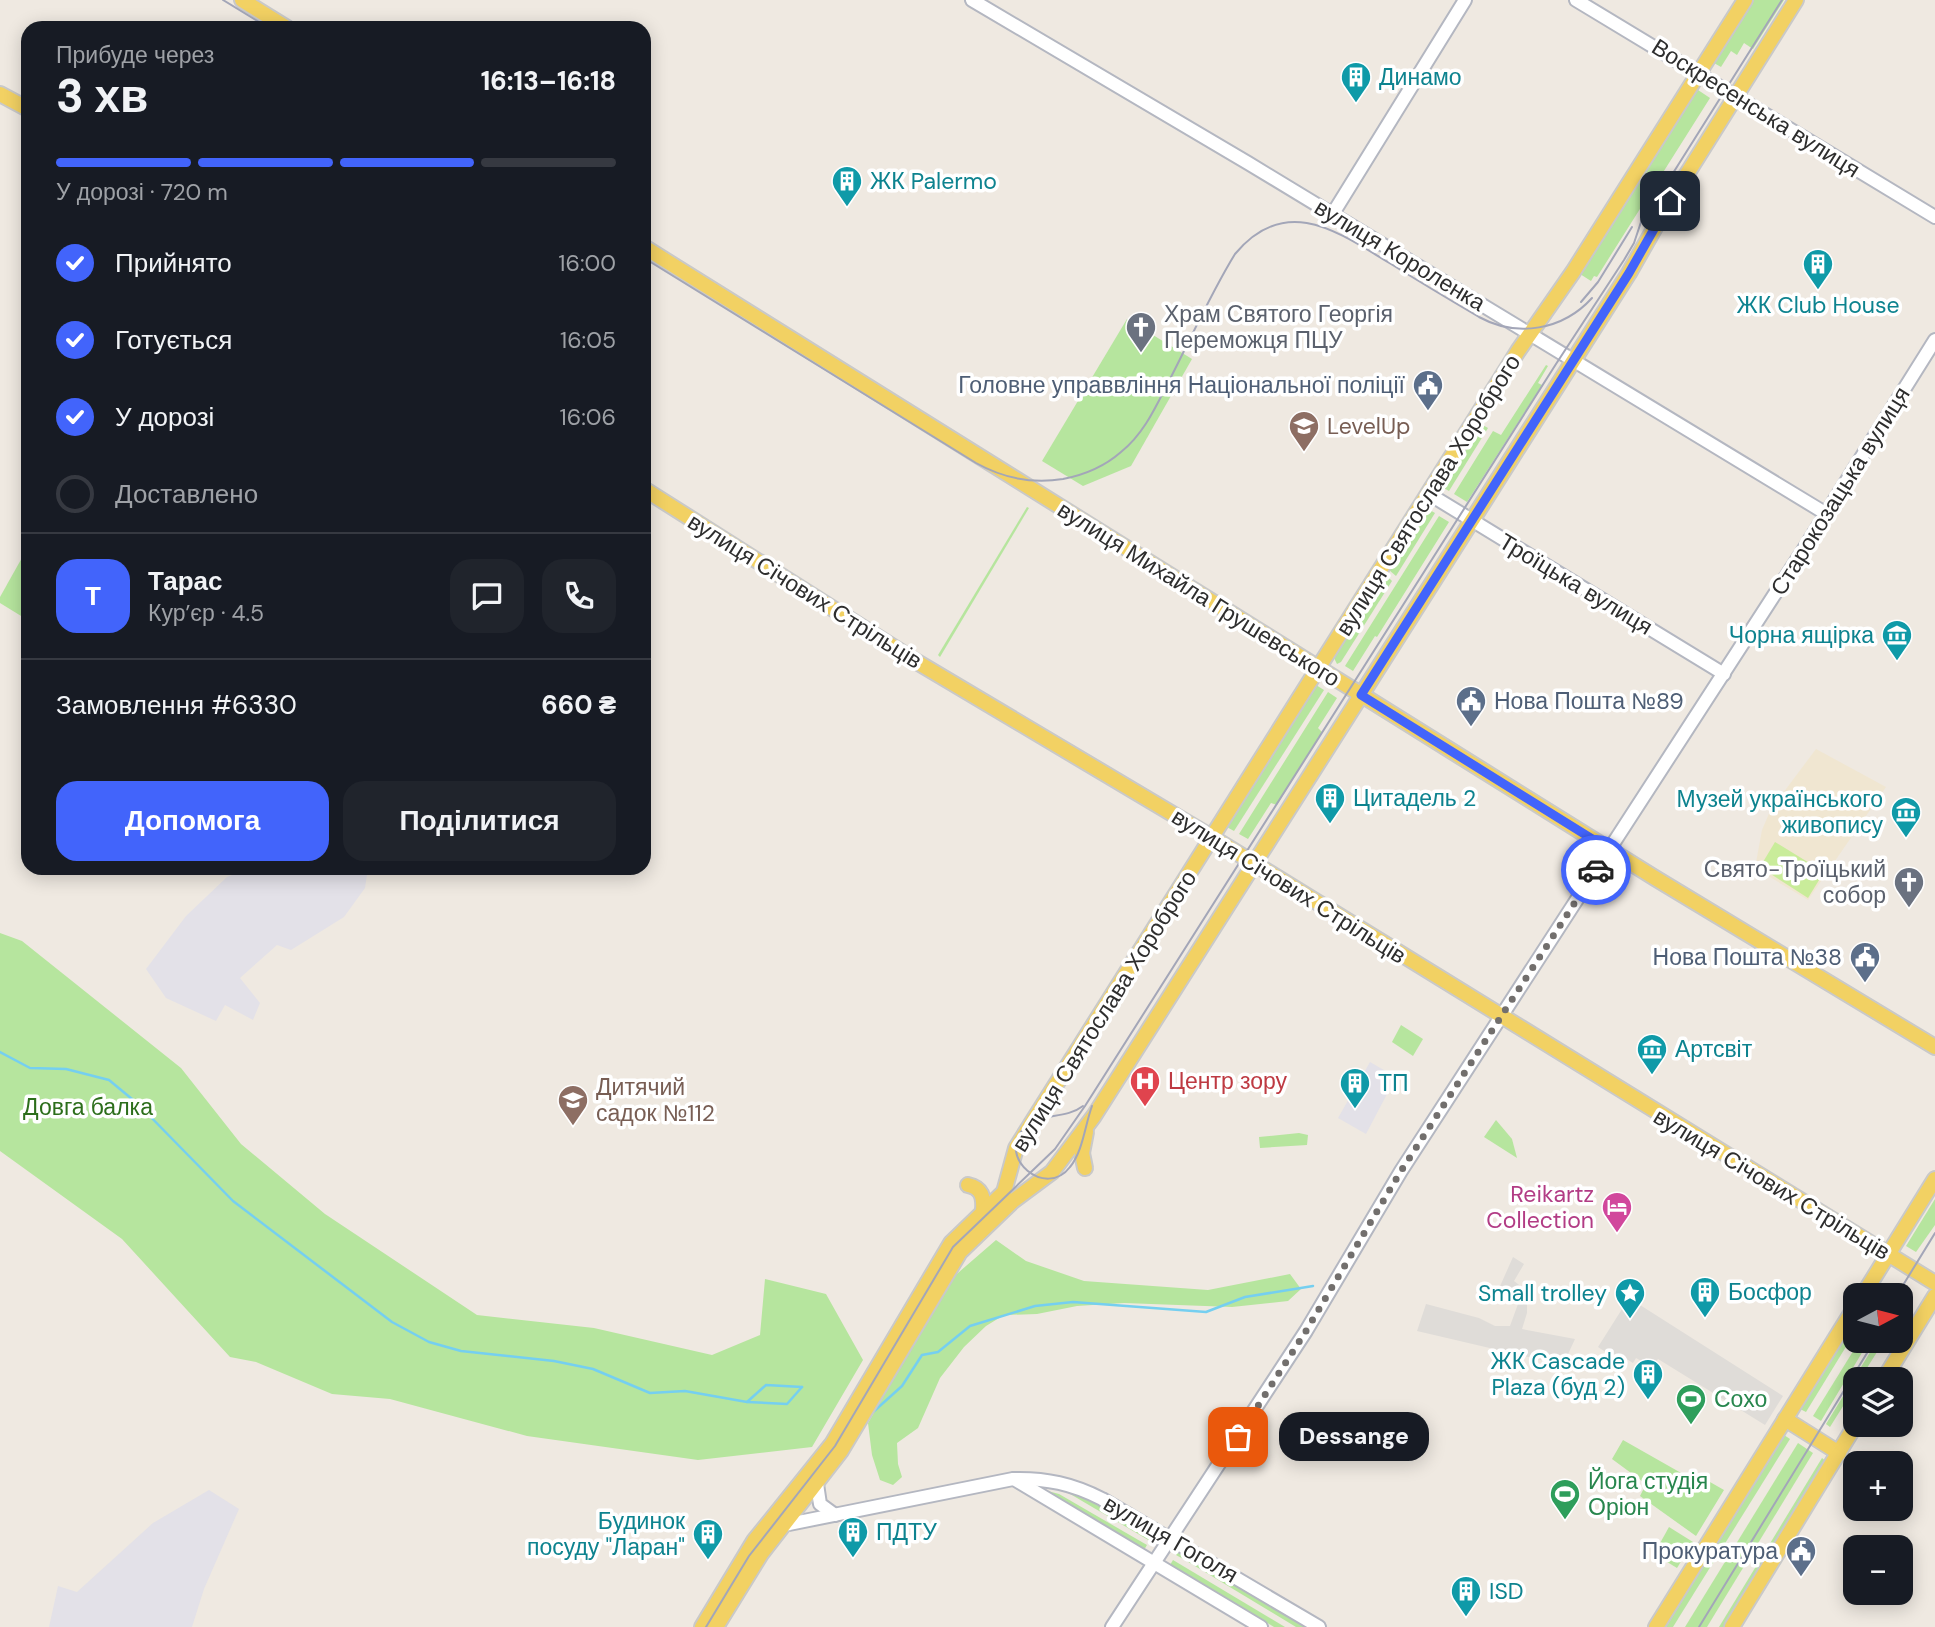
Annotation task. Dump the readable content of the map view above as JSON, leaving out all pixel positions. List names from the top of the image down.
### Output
{
  "streets": {
    "main road": ["вулиця Святослава Хороброго", "вулиця Січових Стрільців", "вулиця Михайла Грушевського"],
    "street": [
      "Воскресенська вулиця",
      "вулиця Короленка",
      "Старокозацька вулиця",
      "Троїцька вулиця",
      "вулиця Гоголя"
    ]
  },
  "crossings": [
    ["Воскресенська вулиця", "вулиця Святослава Хороброго"],
    ["вулиця Короленка", "Старокозацька вулиця"],
    ["вулиця Короленка", "вулиця Святослава Хороброго"],
    ["Старокозацька вулиця", "Троїцька вулиця"],
    ["Старокозацька вулиця", "вулиця Січових Стрільців"],
    ["Старокозацька вулиця", "вулиця Михайла Грушевського"],
    ["Старокозацька вулиця", "вулиця Гоголя"],
    ["вулиця Святослава Хороброго", "Троїцька вулиця"],
    ["вулиця Святослава Хороброго", "вулиця Січових Стрільців"],
    ["вулиця Святослава Хороброго", "вулиця Михайла Грушевського"]
  ],
  "parks": ["Довга балка"],
  "places": {
    "building": [
      "Динамо",
      "ЖК Palermo",
      "ЖК Club House",
      "Цитадель 2",
      "ТП",
      "Босфор",
      "ЖК Cascade Plaza (буд 2)",
      "ПДТУ",
      "Будинок посуду \"Ларан\"",
      "ISD"
    ],
    "church": ["Храм Святого Георгія Переможця ПЦУ", "Свято-Троїцький собор"],
    "public building": [
      "Головне управвління Національної поліції",
      "Нова Пошта №89",
      "Нова Пошта №38",
      "Прокуратура"
    ],
    "school or university": ["LevelUp", "Дитячий садок №112"],
    "museum": ["Чорна ящірка", "Музей українського живопису", "Артсвіт"],
    "hospital": ["Центр зору"],
    "hotel": ["Reikartz Collection"],
    "place": ["Small trolley"],
    "sports": ["Сохо", "Йога студія Оріон"],
    "other": ["Dessange"]
  },
  "north": "right",
  "page": {
    "heading": ["3 хв", "Прибуде через", "16:13–16:18"],
    "panel": [
      "Тарас",
      "Кур’єр · 4.5",
      "Замовлення #6330",
      "660 ₴"
    ],
    "bar": "У дорозі · 720 m",
    "list": [
      ["Прийнято", "16:00"],
      ["Готується", "16:05"],
      ["У дорозі", "16:06"],
      "Доставлено"
    ],
    "round": "Т",
    "buttons": ["Допомога", "Поділитися"],
    "map_buttons": ["+", "−"],
    "bubble": "Dessange"
  }
}
